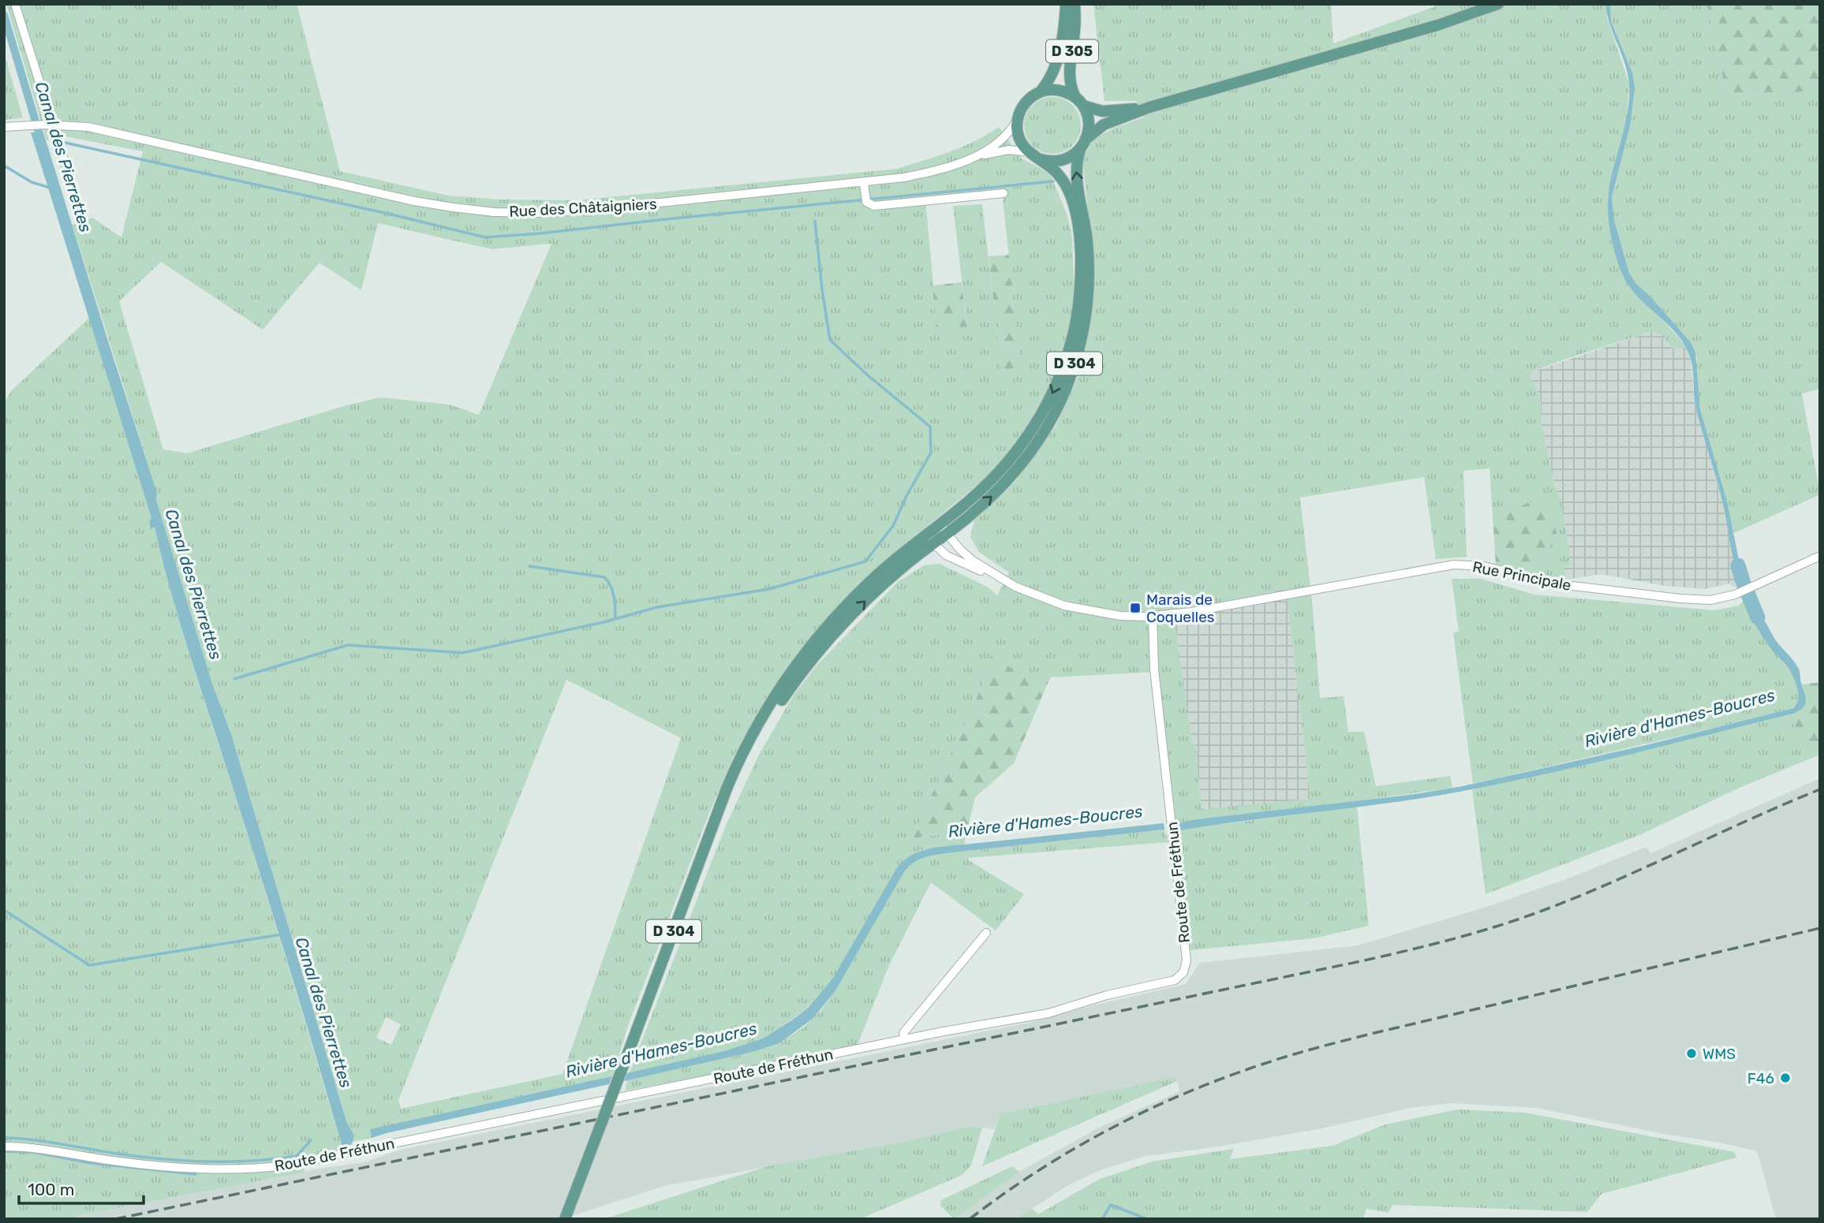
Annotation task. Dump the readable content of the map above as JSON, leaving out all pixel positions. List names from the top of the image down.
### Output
{
  "streets": {
    "main road": ["D 305", "D 304"],
    "street": ["Rue des Châtaigniers", "Rue Principale", "Route de Fréthun"]
  },
  "crossings": [
    ["D 305", "Rue des Châtaigniers"],
    ["D 305", "D 304"],
    ["Rue des Châtaigniers", "D 304"],
    ["Rue Principale", "Route de Fréthun"]
  ],
  "water": ["Canal des Pierrettes", "Rivière d'Hames-Boucres"],
  "places": {
    "transit": ["Marais de Coquelles"],
    "other": ["WMS", "F46"]
  },
  "scale_bar": "100 m"
}
